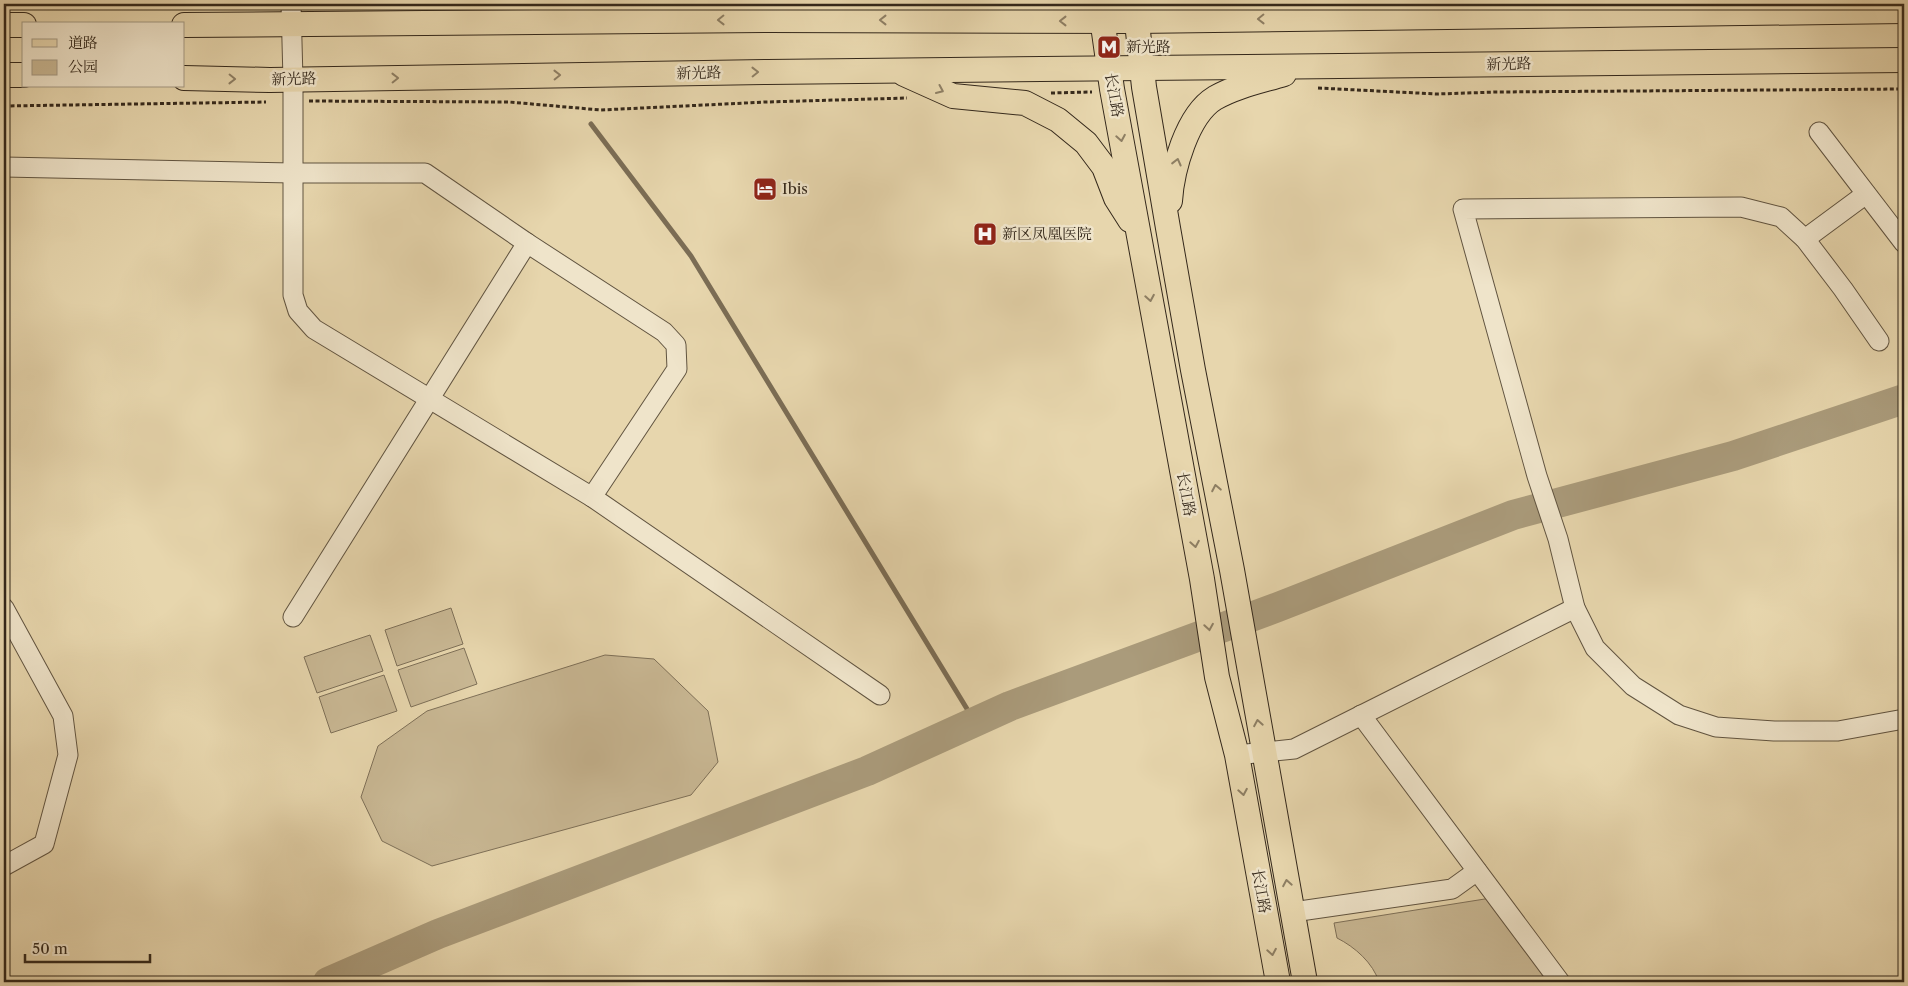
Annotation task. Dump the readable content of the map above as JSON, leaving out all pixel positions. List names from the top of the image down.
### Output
{
  "streets": {
    "main road": ["新光路", "长江路"]
  },
  "crossings": [
    ["新光路", "长江路"]
  ],
  "places": {
    "metro station": ["新光路"],
    "hotel": ["Ibis"],
    "hospital": ["新区凤凰医院"]
  },
  "legend": ["道路", "公园"],
  "scale_bar": "50 m"
}
